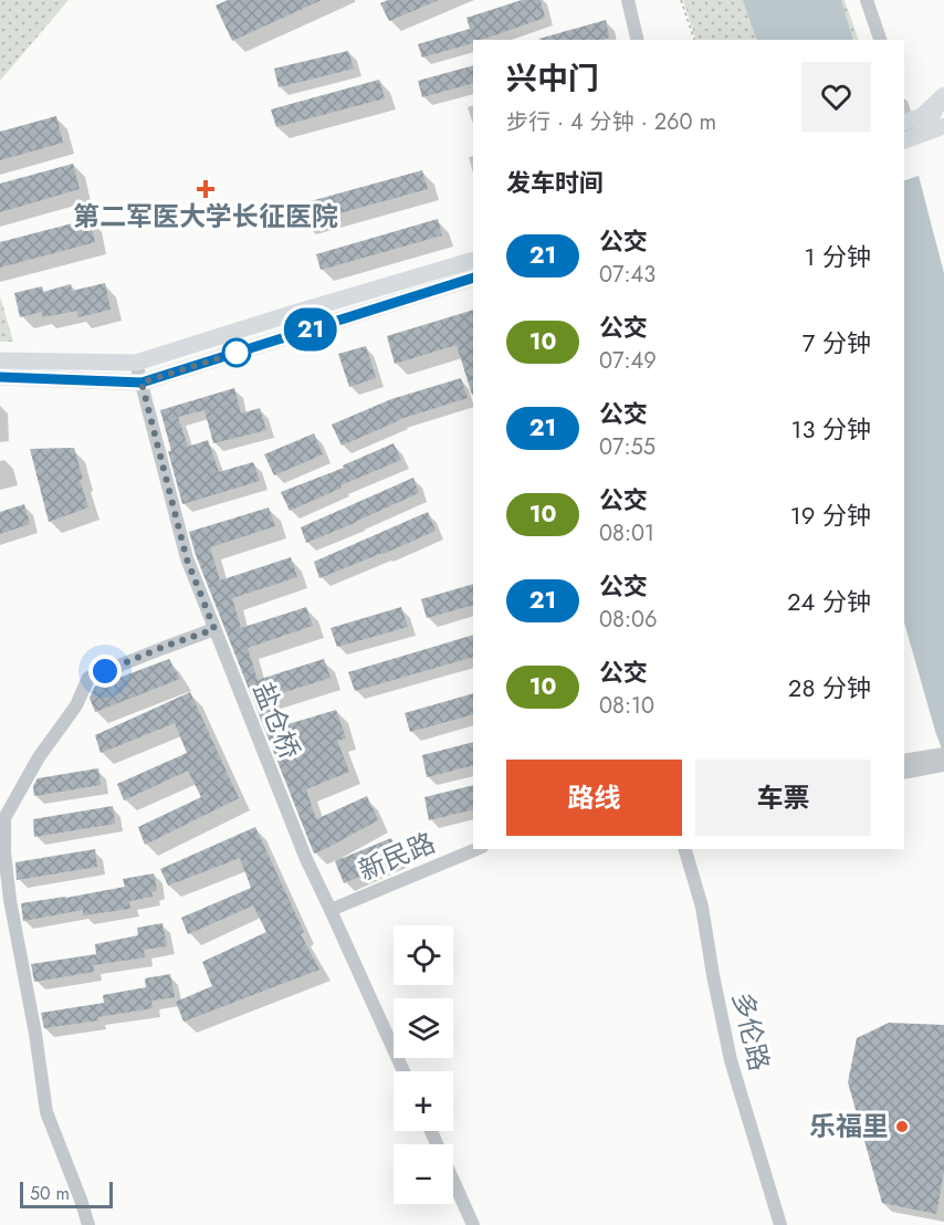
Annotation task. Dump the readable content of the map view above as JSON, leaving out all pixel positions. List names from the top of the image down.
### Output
{
  "streets": {
    "street": ["盐仓桥", "新民路", "多伦路"]
  },
  "crossings": [
    ["盐仓桥", "新民路"]
  ],
  "places": {
    "health": ["第二军医大学长征医院"],
    "other": ["乐福里"]
  },
  "lines": ["bus line 21"],
  "scale_bar": "50 m",
  "page": {
    "on_map": "21",
    "heading": [
      ["兴中门", "步行 · 4 分钟 · 260 m"],
      "发车时间"
    ],
    "list": [
      {
        "mark": "21",
        "name": "公交",
        "note": "07:43",
        "value": "1 分钟"
      },
      {
        "mark": "10",
        "name": "公交",
        "note": "07:49",
        "value": "7 分钟"
      },
      {
        "mark": "21",
        "name": "公交",
        "note": "07:55",
        "value": "13 分钟"
      },
      {
        "mark": "10",
        "name": "公交",
        "note": "08:01",
        "value": "19 分钟"
      },
      {
        "mark": "21",
        "name": "公交",
        "note": "08:06",
        "value": "24 分钟"
      },
      {
        "mark": "10",
        "name": "公交",
        "note": "08:10",
        "value": "28 分钟"
      }
    ],
    "buttons": ["路线", "车票"],
    "map_buttons": ["+", "−"],
    "scale": "50 m"
  }
}
